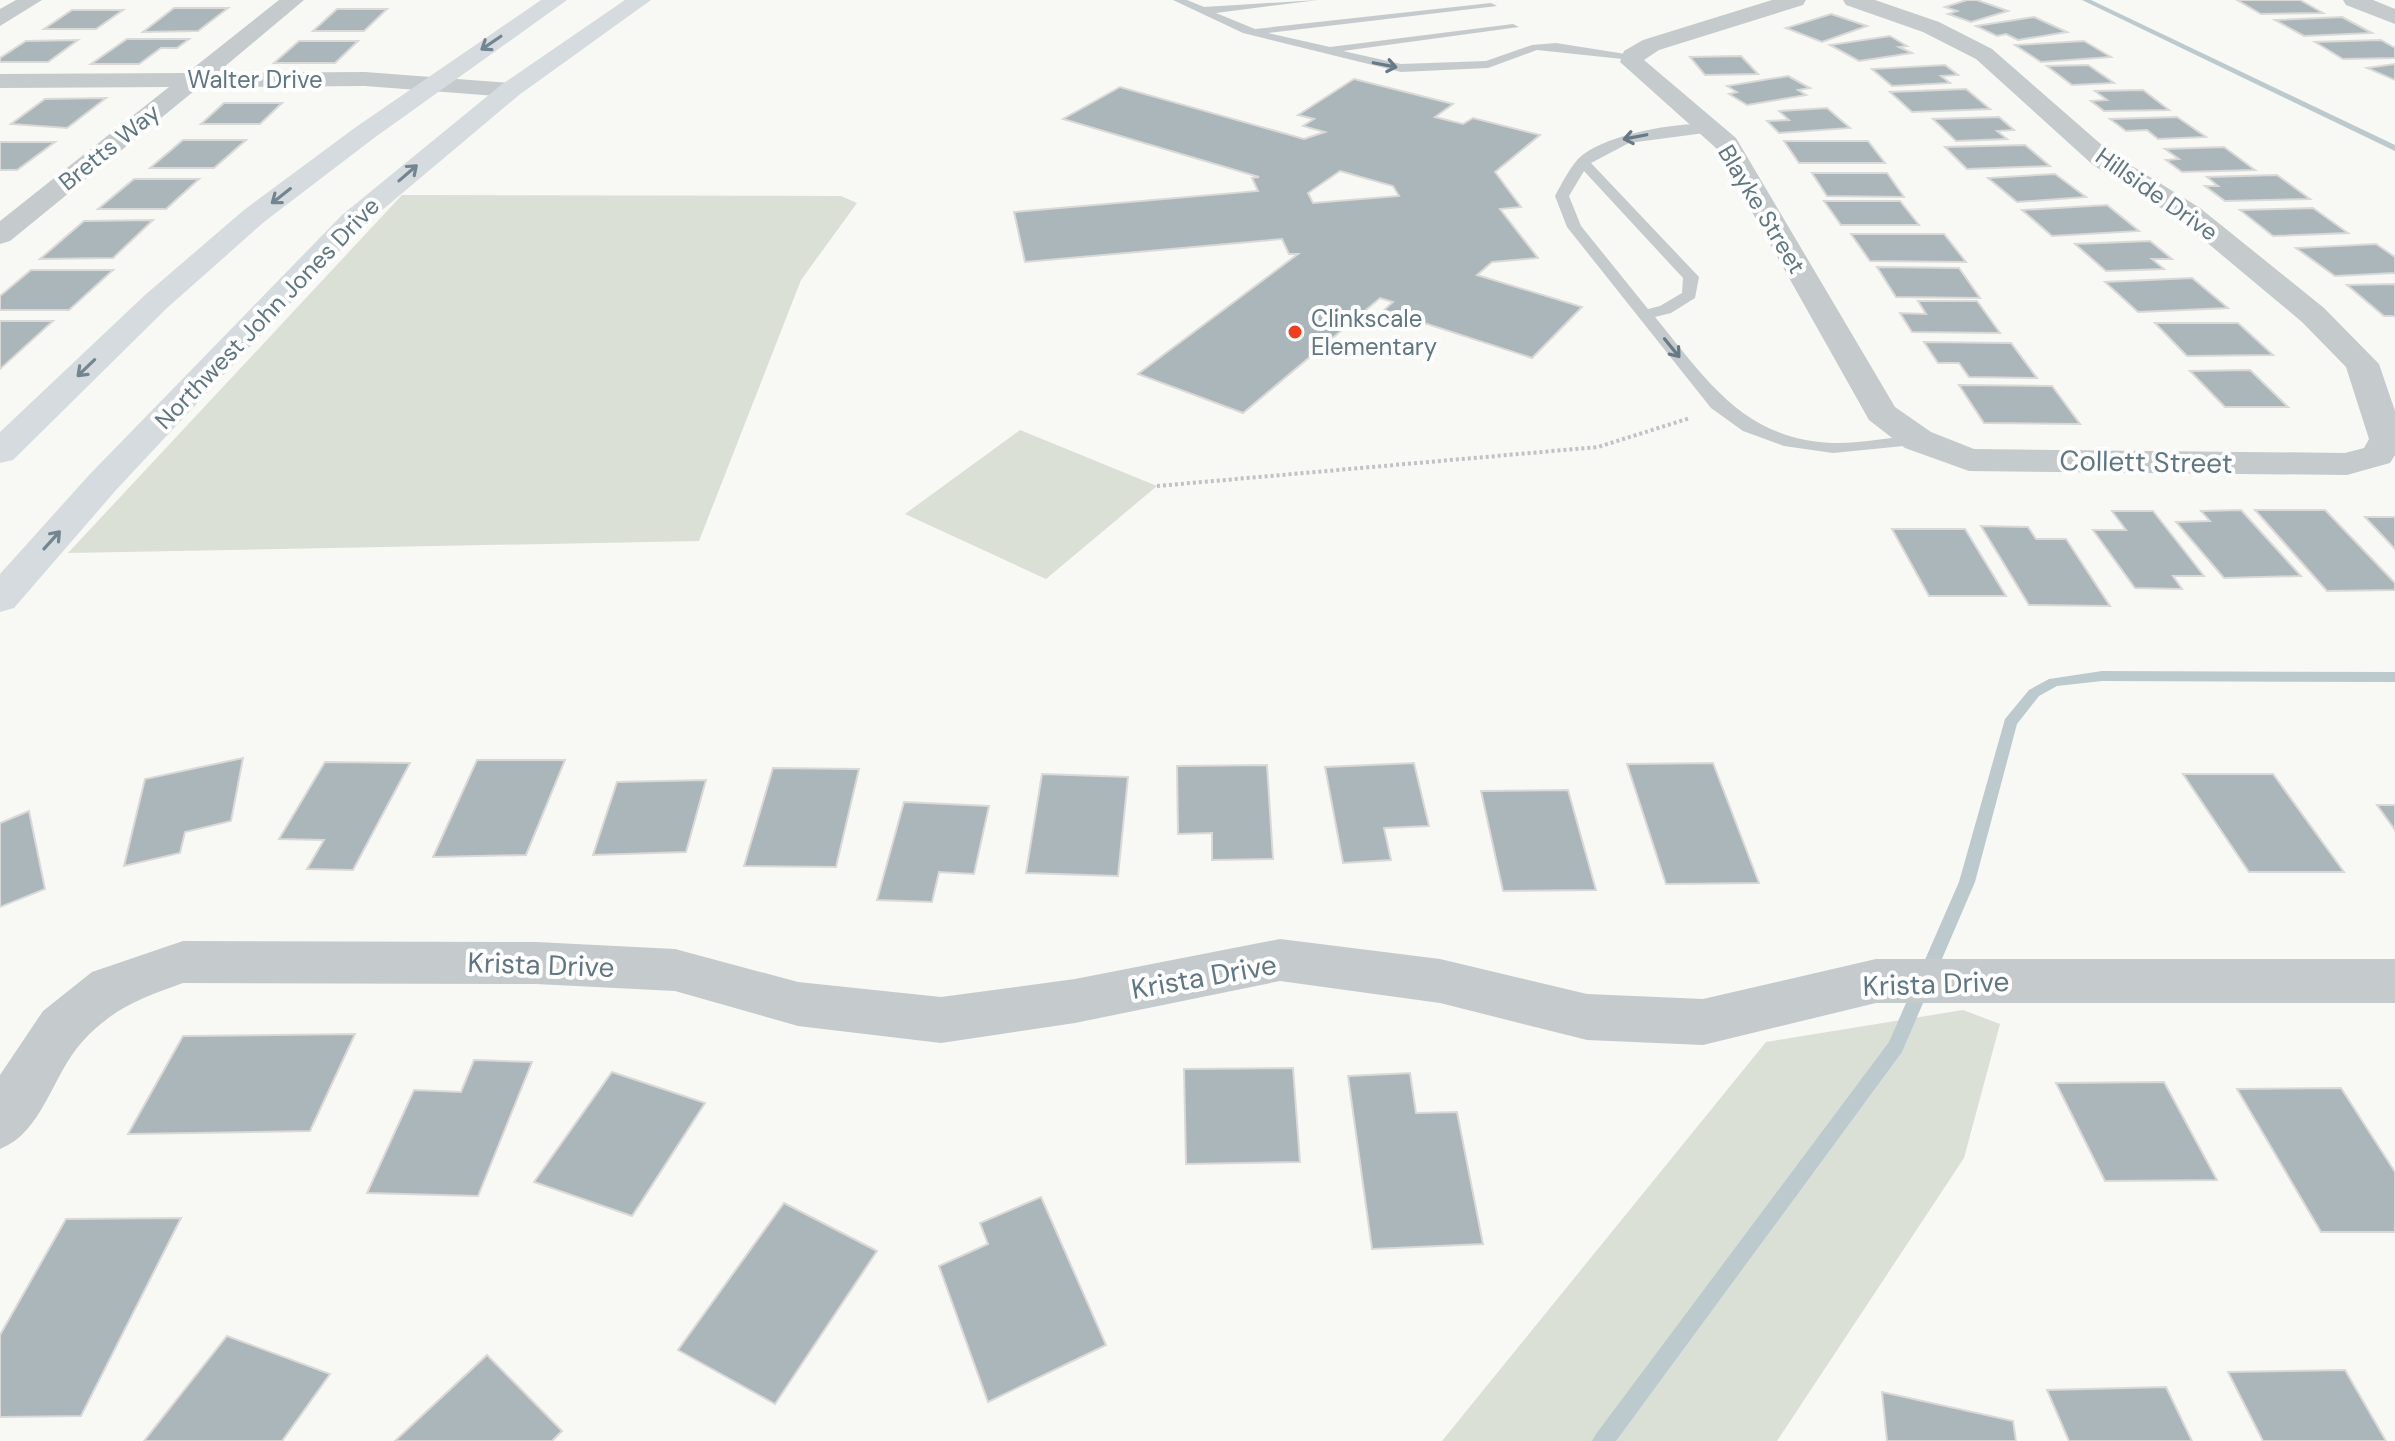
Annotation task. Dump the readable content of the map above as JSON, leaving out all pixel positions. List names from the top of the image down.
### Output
{
  "streets": {
    "main road": ["Northwest John Jones Drive"],
    "street": [
      "Walter Drive",
      "Bretts Way",
      "Hillside Drive",
      "Blayke Street",
      "Collett Street",
      "Krista Drive"
    ]
  },
  "crossings": [
    ["Walter Drive", "Bretts Way"],
    ["Walter Drive", "Northwest John Jones Drive"],
    ["Hillside Drive", "Collett Street"],
    ["Blayke Street", "Collett Street"]
  ],
  "places": ["Clinkscale Elementary"]
}
